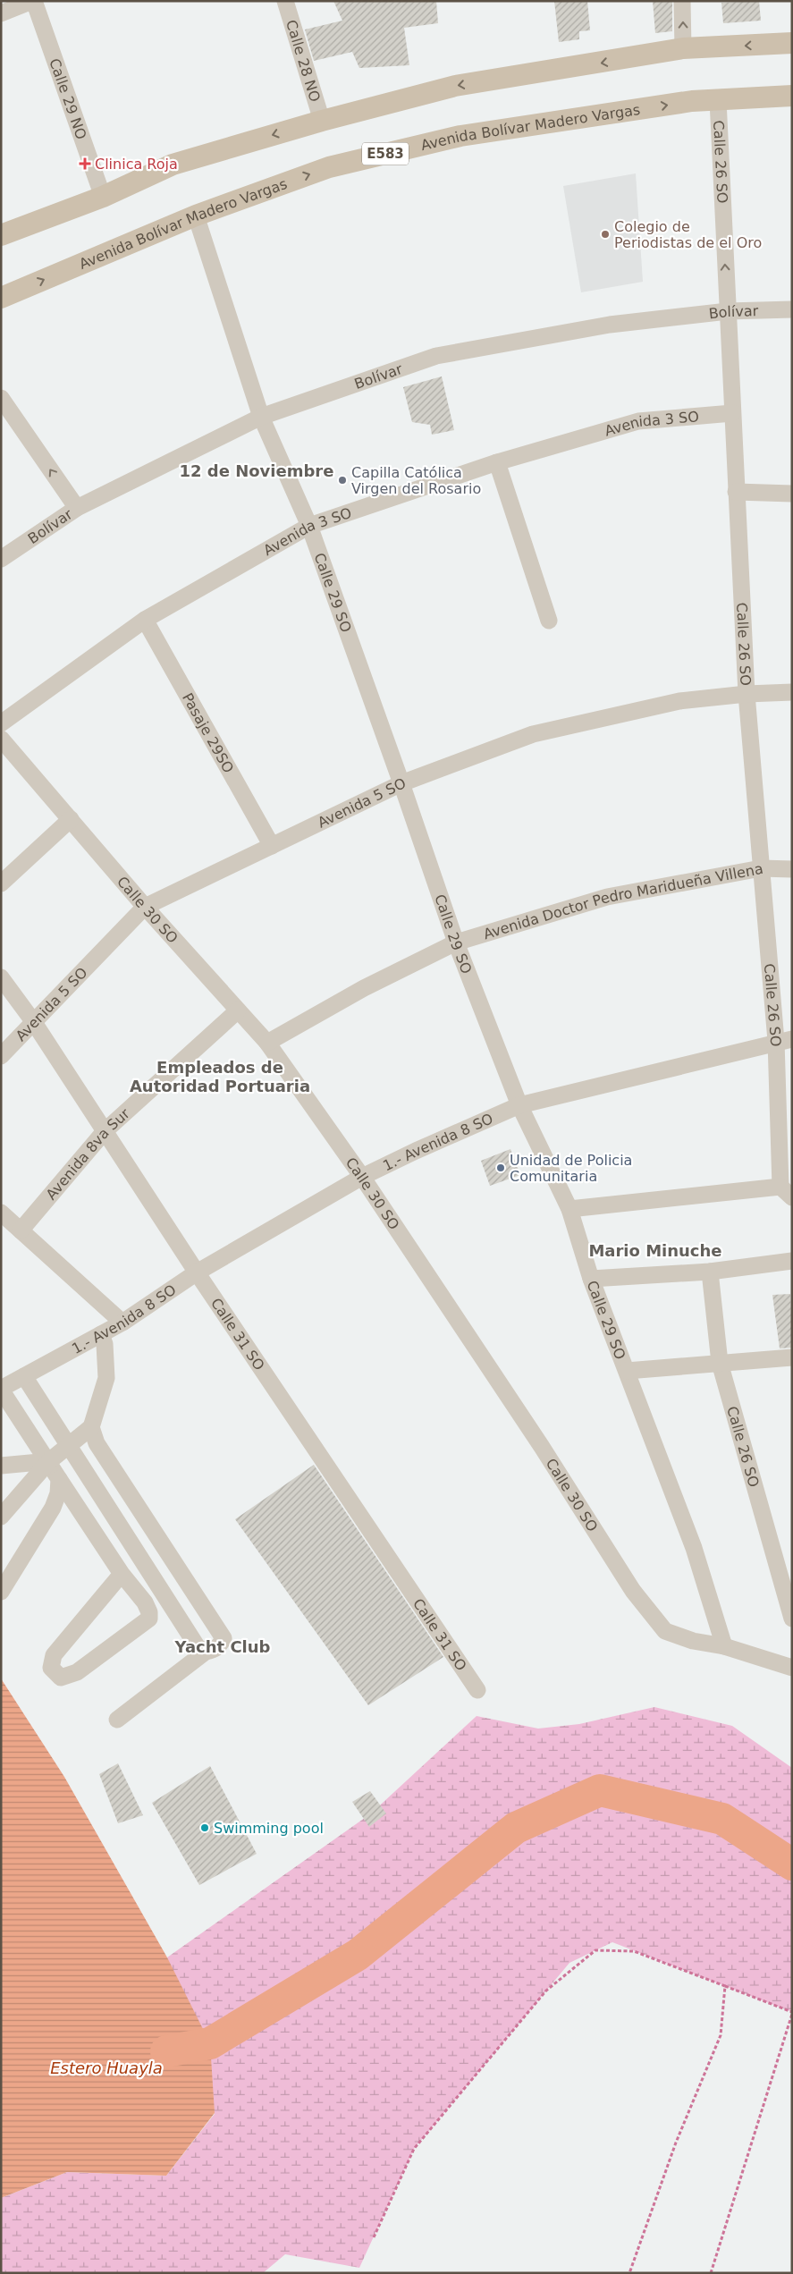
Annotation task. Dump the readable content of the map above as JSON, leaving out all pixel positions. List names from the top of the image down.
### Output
{
  "streets": {
    "main road": ["Avenida Bolívar Madero Vargas", "E583"],
    "street": [
      "Calle 28 NO",
      "Calle 29 NO",
      "Calle 26 SO",
      "Bolívar",
      "Avenida 3 SO",
      "Calle 29 SO",
      "Pasaje 29SO",
      "Avenida 5 SO",
      "Avenida Doctor Pedro Maridueña Villena",
      "Calle 30 SO",
      "1.- Avenida 8 SO",
      "Avenida 8va Sur",
      "Calle 31 SO"
    ]
  },
  "crossings": [
    ["Avenida Bolívar Madero Vargas", "Calle 26 SO"],
    ["Avenida Bolívar Madero Vargas", "Calle 29 SO"],
    ["Calle 26 SO", "Bolívar"],
    ["Calle 26 SO", "Avenida 3 SO"],
    ["Calle 26 SO", "Avenida 5 SO"],
    ["Calle 26 SO", "Avenida Doctor Pedro Maridueña Villena"],
    ["Calle 26 SO", "1.- Avenida 8 SO"],
    ["Bolívar", "Calle 29 SO"],
    ["Avenida 3 SO", "Calle 29 SO"],
    ["Avenida 3 SO", "Pasaje 29SO"],
    ["Calle 29 SO", "Avenida 5 SO"],
    ["Calle 29 SO", "Avenida Doctor Pedro Maridueña Villena"],
    ["Calle 29 SO", "Calle 30 SO"],
    ["Calle 29 SO", "1.- Avenida 8 SO"],
    ["Pasaje 29SO", "Avenida 5 SO"],
    ["Avenida 5 SO", "Calle 30 SO"],
    ["Avenida 5 SO", "Calle 31 SO"],
    ["Avenida Doctor Pedro Maridueña Villena", "Calle 30 SO"],
    ["Calle 30 SO", "1.- Avenida 8 SO"],
    ["Calle 30 SO", "Avenida 8va Sur"],
    ["1.- Avenida 8 SO", "Calle 31 SO"],
    ["Avenida 8va Sur", "Calle 31 SO"]
  ],
  "districts": [
    "12 de Noviembre",
    "Empleados de Autoridad Portuaria",
    "Mario Minuche",
    "Yacht Club"
  ],
  "water": ["Estero Huayla"],
  "places": {
    "health": ["Clinica Roja"],
    "other": [
      "Colegio de Periodistas de el Oro",
      "Capilla Católica Virgen del Rosario",
      "Unidad de Policia Comunitaria",
      "Swimming pool"
    ]
  }
}
